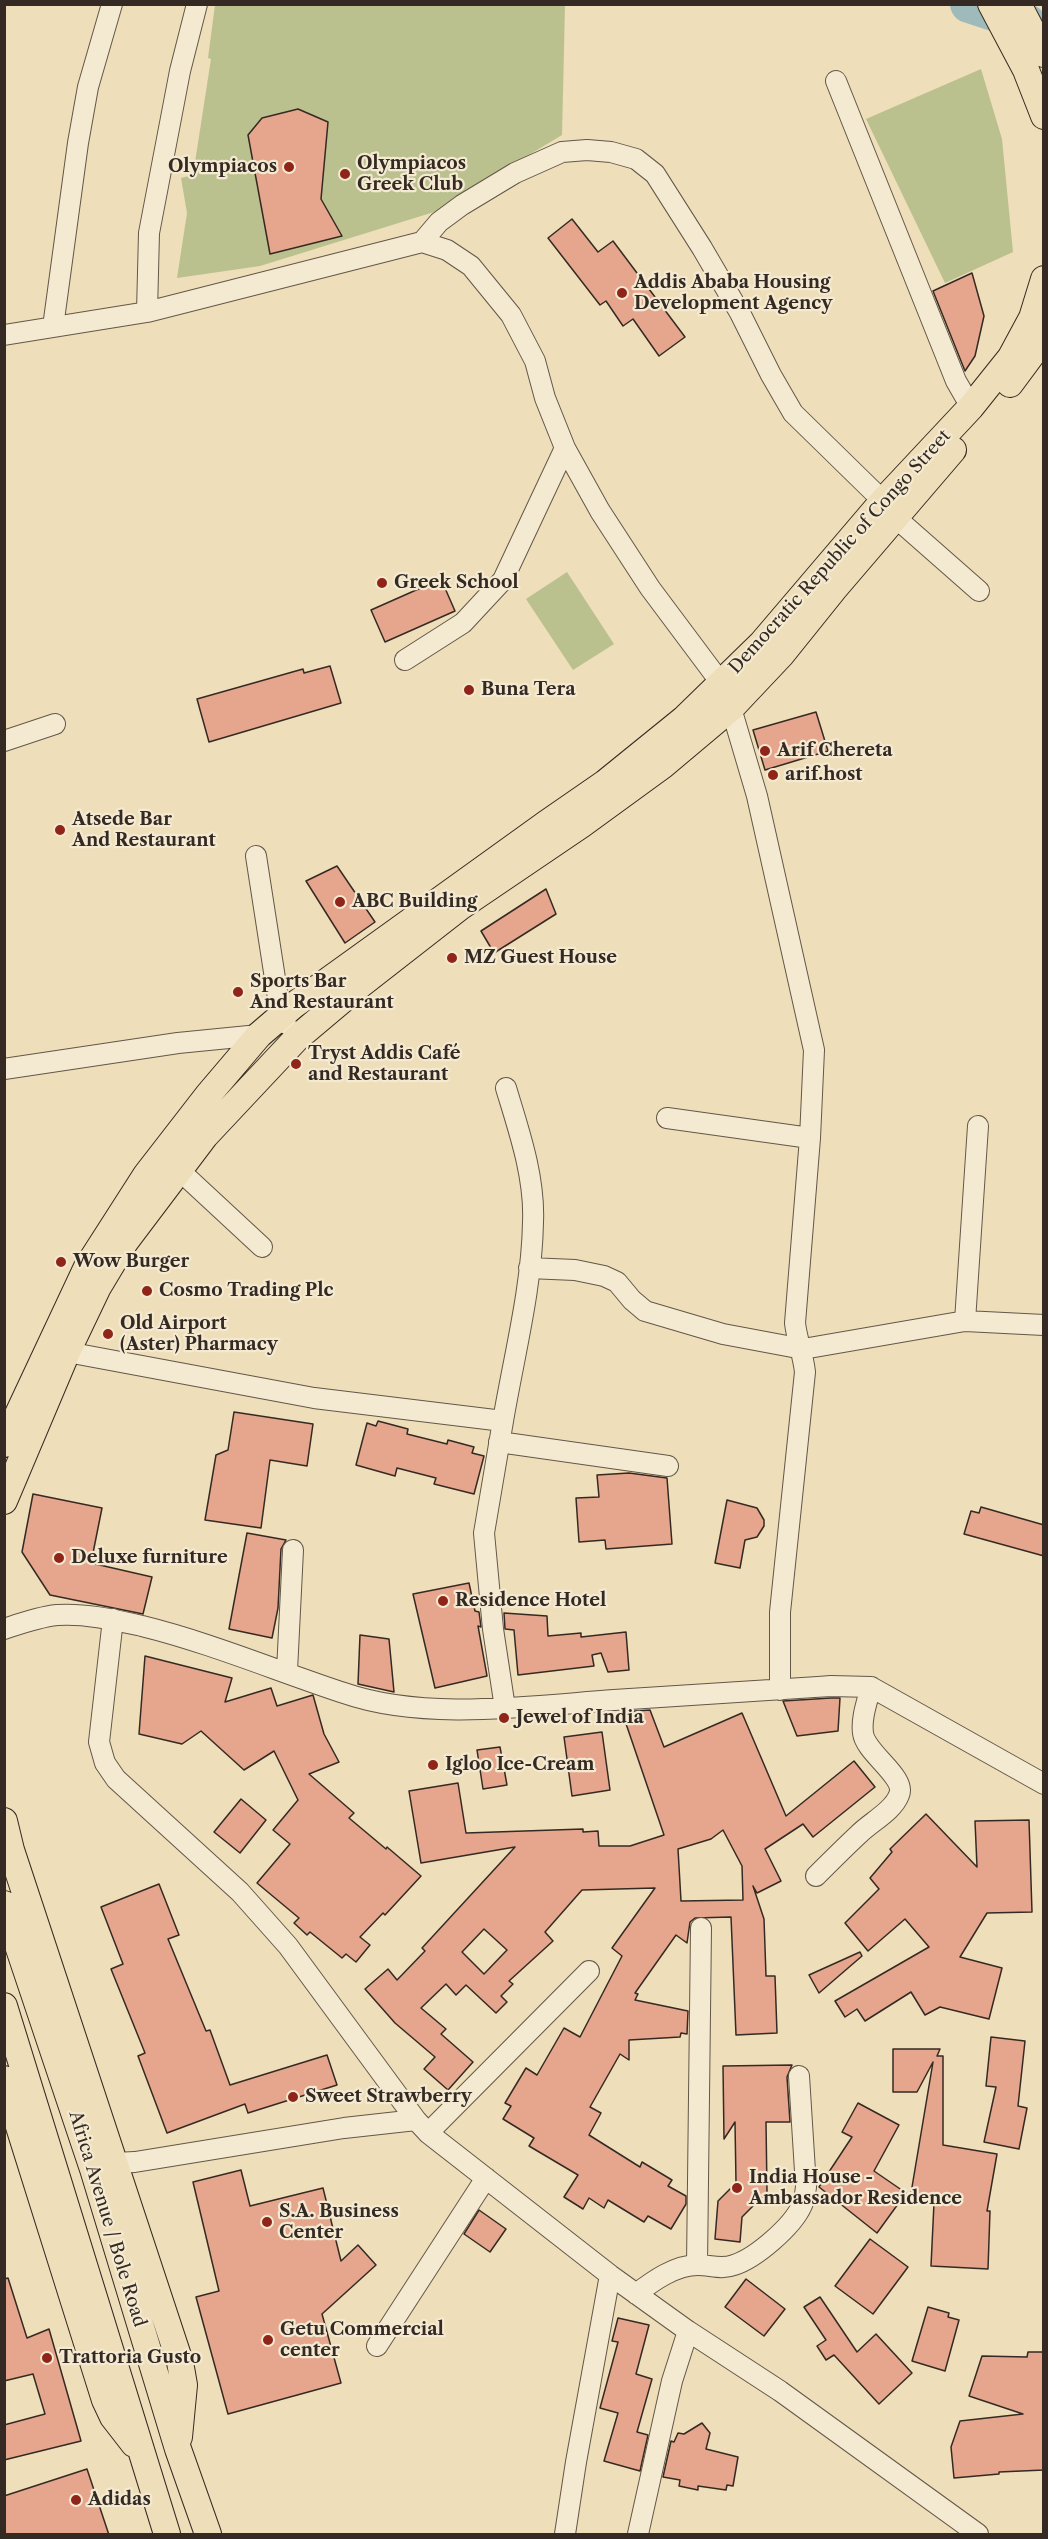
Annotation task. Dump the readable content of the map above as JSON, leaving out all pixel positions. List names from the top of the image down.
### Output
{
  "streets": {
    "main road": ["Democratic Republic of Congo Street", "Africa Avenue / Bole Road"]
  },
  "places": [
    "Olympiacos",
    "Olympiacos Greek Club",
    "Addis Ababa Housing Development Agency",
    "Greek School",
    "Buna Tera",
    "Arif Chereta",
    "arif.host",
    "Atsede Bar And Restaurant",
    "ABC Building",
    "MZ Guest House",
    "Sports Bar And Restaurant",
    "Tryst Addis Café and Restaurant",
    "Wow Burger",
    "Cosmo Trading Plc",
    "Old Airport (Aster) Pharmacy",
    "Deluxe furniture",
    "Residence Hotel",
    "Jewel of India",
    "Igloo Ice-Cream",
    "Sweet Strawberry",
    "India House - Ambassador Residence",
    "S.A. Business Center",
    "Getu Commercial center",
    "Trattoria Gusto",
    "Adidas"
  ]
}
